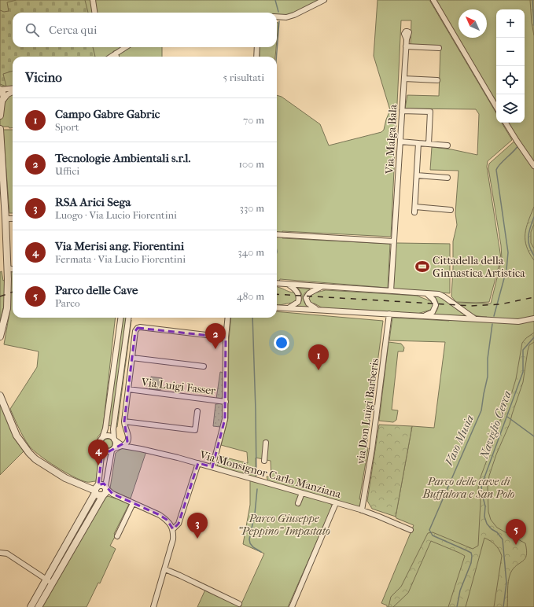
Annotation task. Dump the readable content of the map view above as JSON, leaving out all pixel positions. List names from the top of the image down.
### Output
{
  "streets": {
    "street": [
      "Via Malga Bala",
      "Via Luigi Fasser",
      "via Don Luigi Barberis",
      "Via Monsignor Carlo Manziana"
    ]
  },
  "crossings": [
    ["via Don Luigi Barberis", "Via Monsignor Carlo Manziana"]
  ],
  "water": ["Naviglio Cerca", "Vaso Musia"],
  "parks": ["Parco delle cave di Buffalora e San Polo", "Parco Giuseppe \"Peppino\" Impastato"],
  "places": {
    "sports": ["Cittadella della Ginnastica Artistica"]
  },
  "north": "top left",
  "page": {
    "map_buttons": ["+", "−"],
    "search": "Cerca qui",
    "heading": ["Vicino", "5 risultati"],
    "list": [
      {
        "mark": "1",
        "name": "Campo Gabre Gabric",
        "note": "Sport",
        "value": "70 m"
      },
      {
        "mark": "2",
        "name": "Tecnologie Ambientali s.r.l.",
        "note": "Uffici",
        "value": "100 m"
      },
      {
        "mark": "3",
        "name": "RSA Arici Sega",
        "note": "Luogo · Via Lucio Fiorentini",
        "value": "330 m"
      },
      {
        "mark": "4",
        "name": "Via Merisi ang. Fiorentini",
        "note": "Fermata · Via Lucio Fiorentini",
        "value": "340 m"
      },
      {
        "mark": "5",
        "name": "Parco delle Cave",
        "note": "Parco",
        "value": "480 m"
      }
    ],
    "pins": [
      "2",
      "1",
      "4",
      "3",
      "5"
    ]
  }
}
